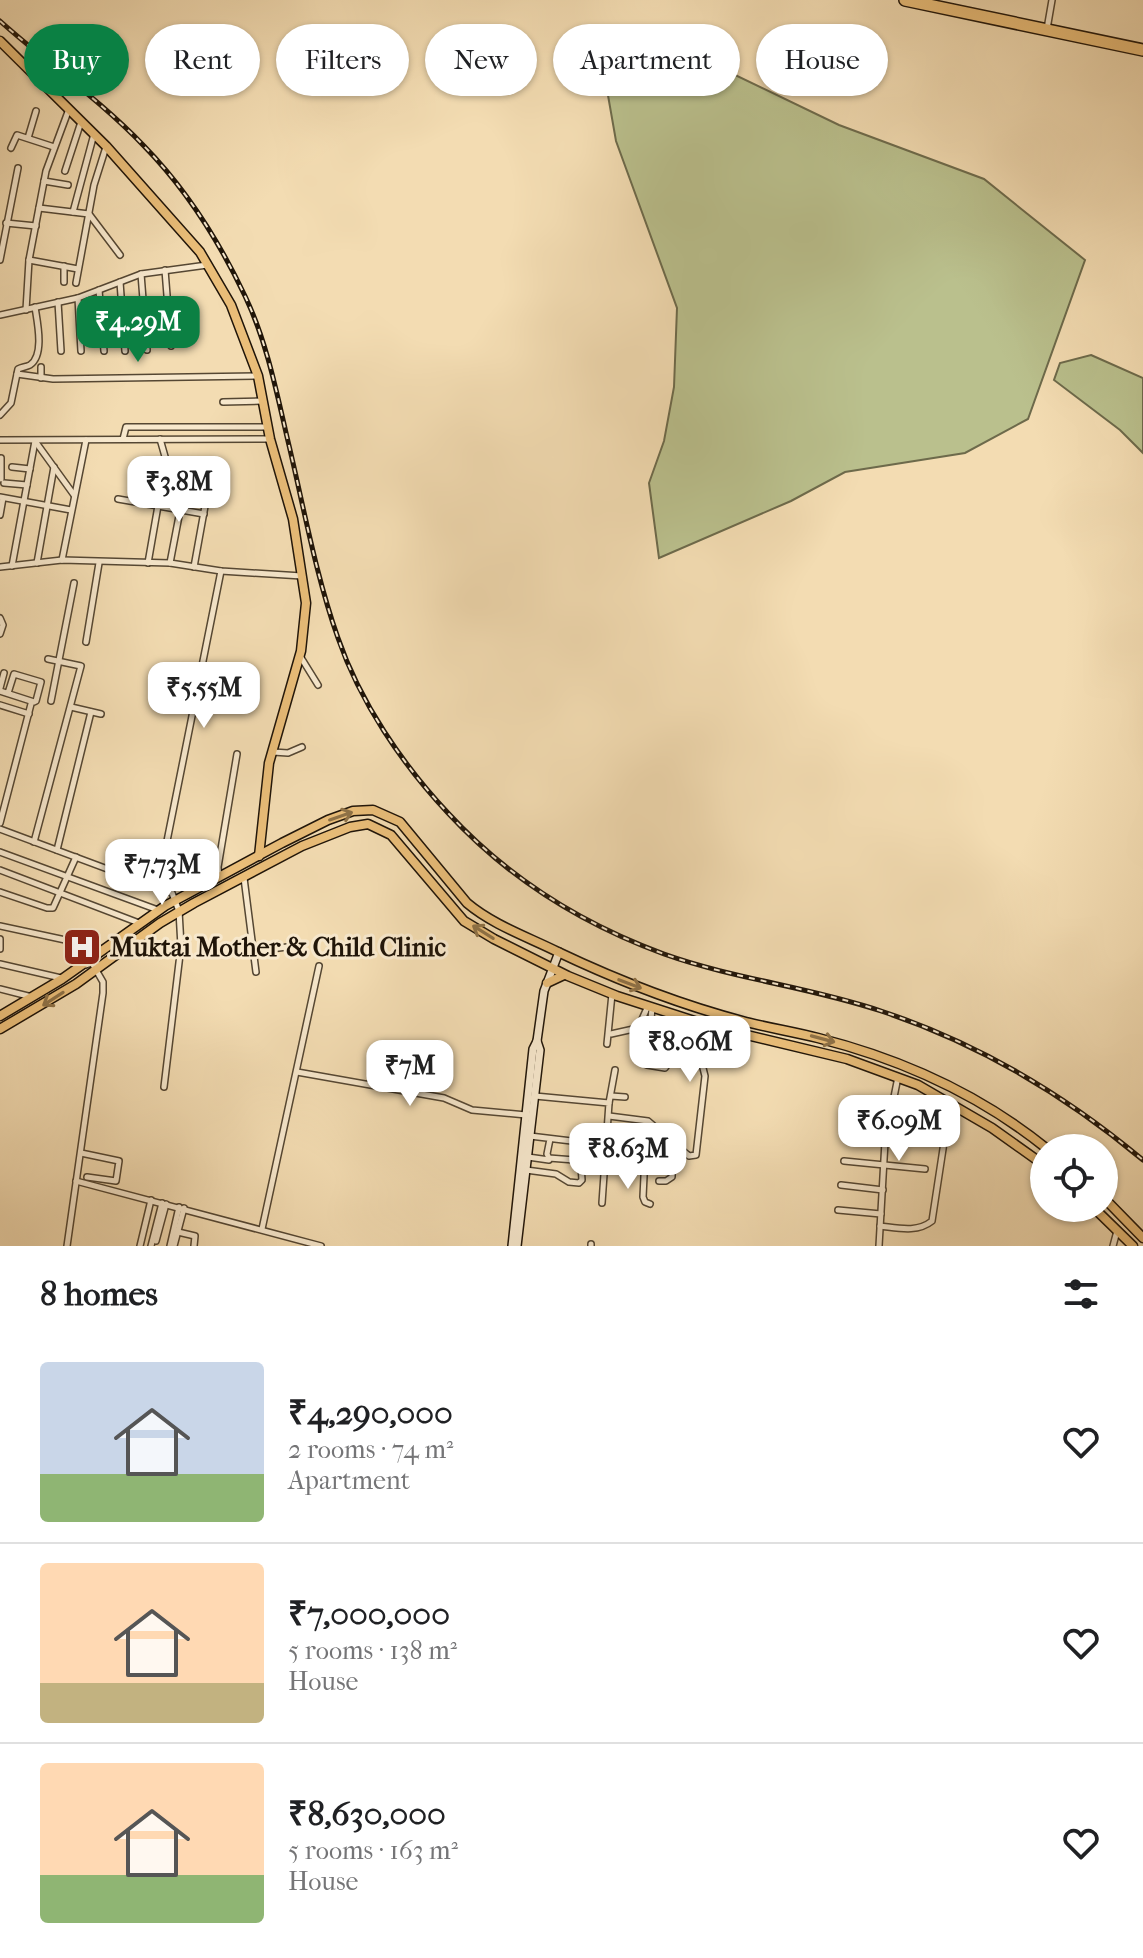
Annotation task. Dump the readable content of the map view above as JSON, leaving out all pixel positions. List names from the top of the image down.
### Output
{
  "places": {
    "hospital": ["Muktai Mother & Child Clinic"]
  },
  "page": {
    "chip": [
      "Buy",
      "Rent",
      "Filters",
      "New",
      "Apartment",
      "House"
    ],
    "price": [
      "₹4.29M",
      "₹3.8M",
      "₹5.55M",
      "₹7.73M",
      "₹8.06M",
      "₹7M",
      "₹6.09M",
      "₹8.63M"
    ],
    "heading": "8 homes",
    "list": [
      {
        "name": "₹4,290,000",
        "note": "2 rooms · 74 m² · Apartment"
      },
      {
        "name": "₹7,000,000",
        "note": "5 rooms · 138 m² · House"
      },
      {
        "name": "₹8,630,000",
        "note": "5 rooms · 163 m² · House"
      }
    ]
  }
}
